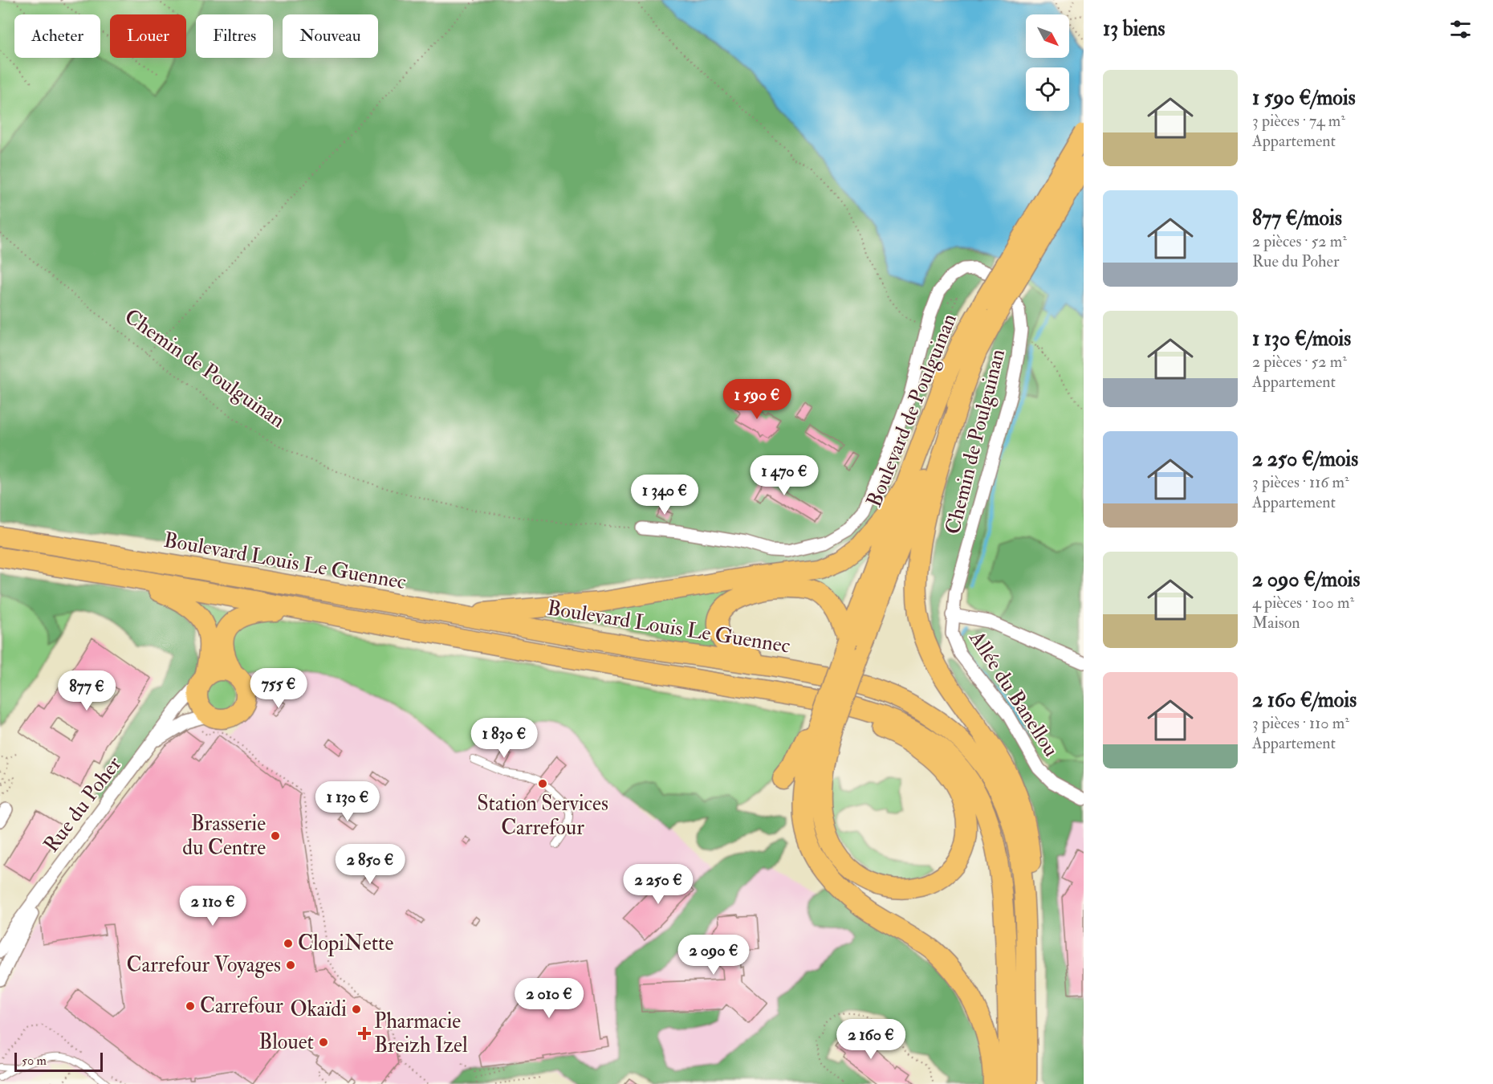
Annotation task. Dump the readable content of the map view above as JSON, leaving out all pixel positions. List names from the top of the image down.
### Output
{
  "streets": {
    "main road": ["Boulevard de Poulguinan", "Boulevard Louis Le Guennec"],
    "street": ["Chemin de Poulguinan", "Allée du Banellou", "Rue du Poher"]
  },
  "crossings": [
    ["Chemin de Poulguinan", "Allée du Banellou"]
  ],
  "places": {
    "other": [
      "Station Services Carrefour",
      "Brasserie du Centre",
      "ClopiNette",
      "Carrefour Voyages",
      "Carrefour",
      "Okaïdi",
      "Blouet"
    ],
    "health": ["Pharmacie Breizh Izel"]
  },
  "scale_bar": "50 m",
  "north": "bottom right",
  "page": {
    "heading": "13 biens",
    "chip": [
      "Acheter",
      "Louer",
      "Filtres",
      "Nouveau"
    ],
    "list": [
      {
        "name": "1 590 €/mois",
        "note": "3 pièces · 74 m² · Appartement"
      },
      {
        "name": "877 €/mois",
        "note": "2 pièces · 52 m² · Rue du Poher"
      },
      {
        "name": "1 130 €/mois",
        "note": "2 pièces · 52 m² · Appartement"
      },
      {
        "name": "2 250 €/mois",
        "note": "3 pièces · 116 m² · Appartement"
      },
      {
        "name": "2 090 €/mois",
        "note": "4 pièces · 100 m² · Maison"
      },
      {
        "name": "2 160 €/mois",
        "note": "3 pièces · 110 m² · Appartement"
      }
    ],
    "price": [
      "1 590 €",
      "1 470 €",
      "1 340 €",
      "755 €",
      "877 €",
      "1 830 €",
      "1 130 €",
      "2 850 €",
      "2 250 €",
      "2 110 €",
      "2 090 €",
      "2 010 €",
      "2 160 €"
    ],
    "scale": "50 m"
  }
}
